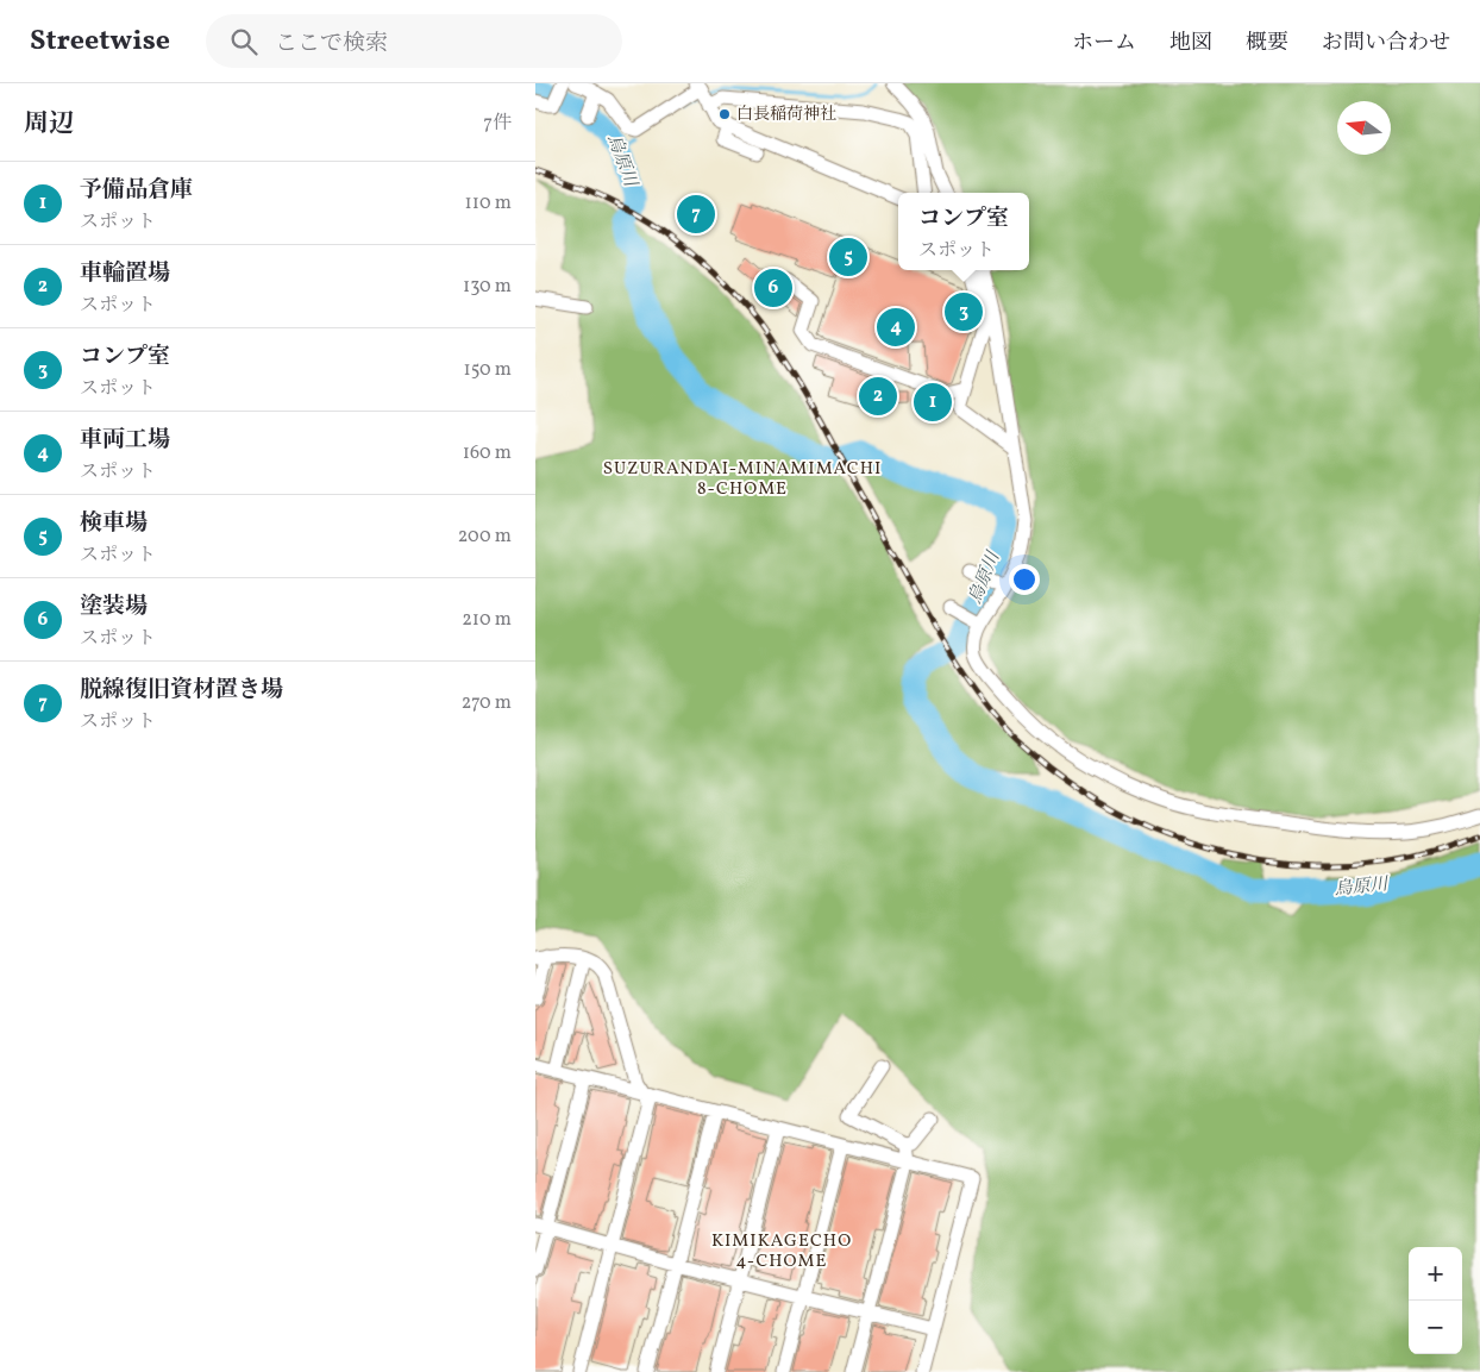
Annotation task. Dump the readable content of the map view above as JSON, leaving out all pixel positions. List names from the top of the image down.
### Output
{
  "districts": ["SUZURANDAI-MINAMIMACHI 8-CHOME", "KIMIKAGECHO 4-CHOME"],
  "water": ["烏原川"],
  "places": ["白長稲荷神社"],
  "north": "left",
  "page": {
    "header": "Streetwise",
    "search": "ここで検索",
    "nav": [
      "ホーム",
      "地図",
      "概要",
      "お問い合わせ"
    ],
    "heading": ["周辺", "7件"],
    "list": [
      {
        "mark": "1",
        "name": "予備品倉庫",
        "note": "スポット",
        "value": "110 m"
      },
      {
        "mark": "2",
        "name": "車輪置場",
        "note": "スポット",
        "value": "130 m"
      },
      {
        "mark": "3",
        "name": "コンプ室",
        "note": "スポット",
        "value": "150 m"
      },
      {
        "mark": "4",
        "name": "車両工場",
        "note": "スポット",
        "value": "160 m"
      },
      {
        "mark": "5",
        "name": "検車場",
        "note": "スポット",
        "value": "200 m"
      },
      {
        "mark": "6",
        "name": "塗装場",
        "note": "スポット",
        "value": "210 m"
      },
      {
        "mark": "7",
        "name": "脱線復旧資材置き場",
        "note": "スポット",
        "value": "270 m"
      }
    ],
    "popup": ["コンプ室", "スポット"],
    "pins": [
      "7",
      "5",
      "6",
      "3",
      "4",
      "2",
      "1"
    ],
    "map_buttons": ["+", "−"]
  }
}
